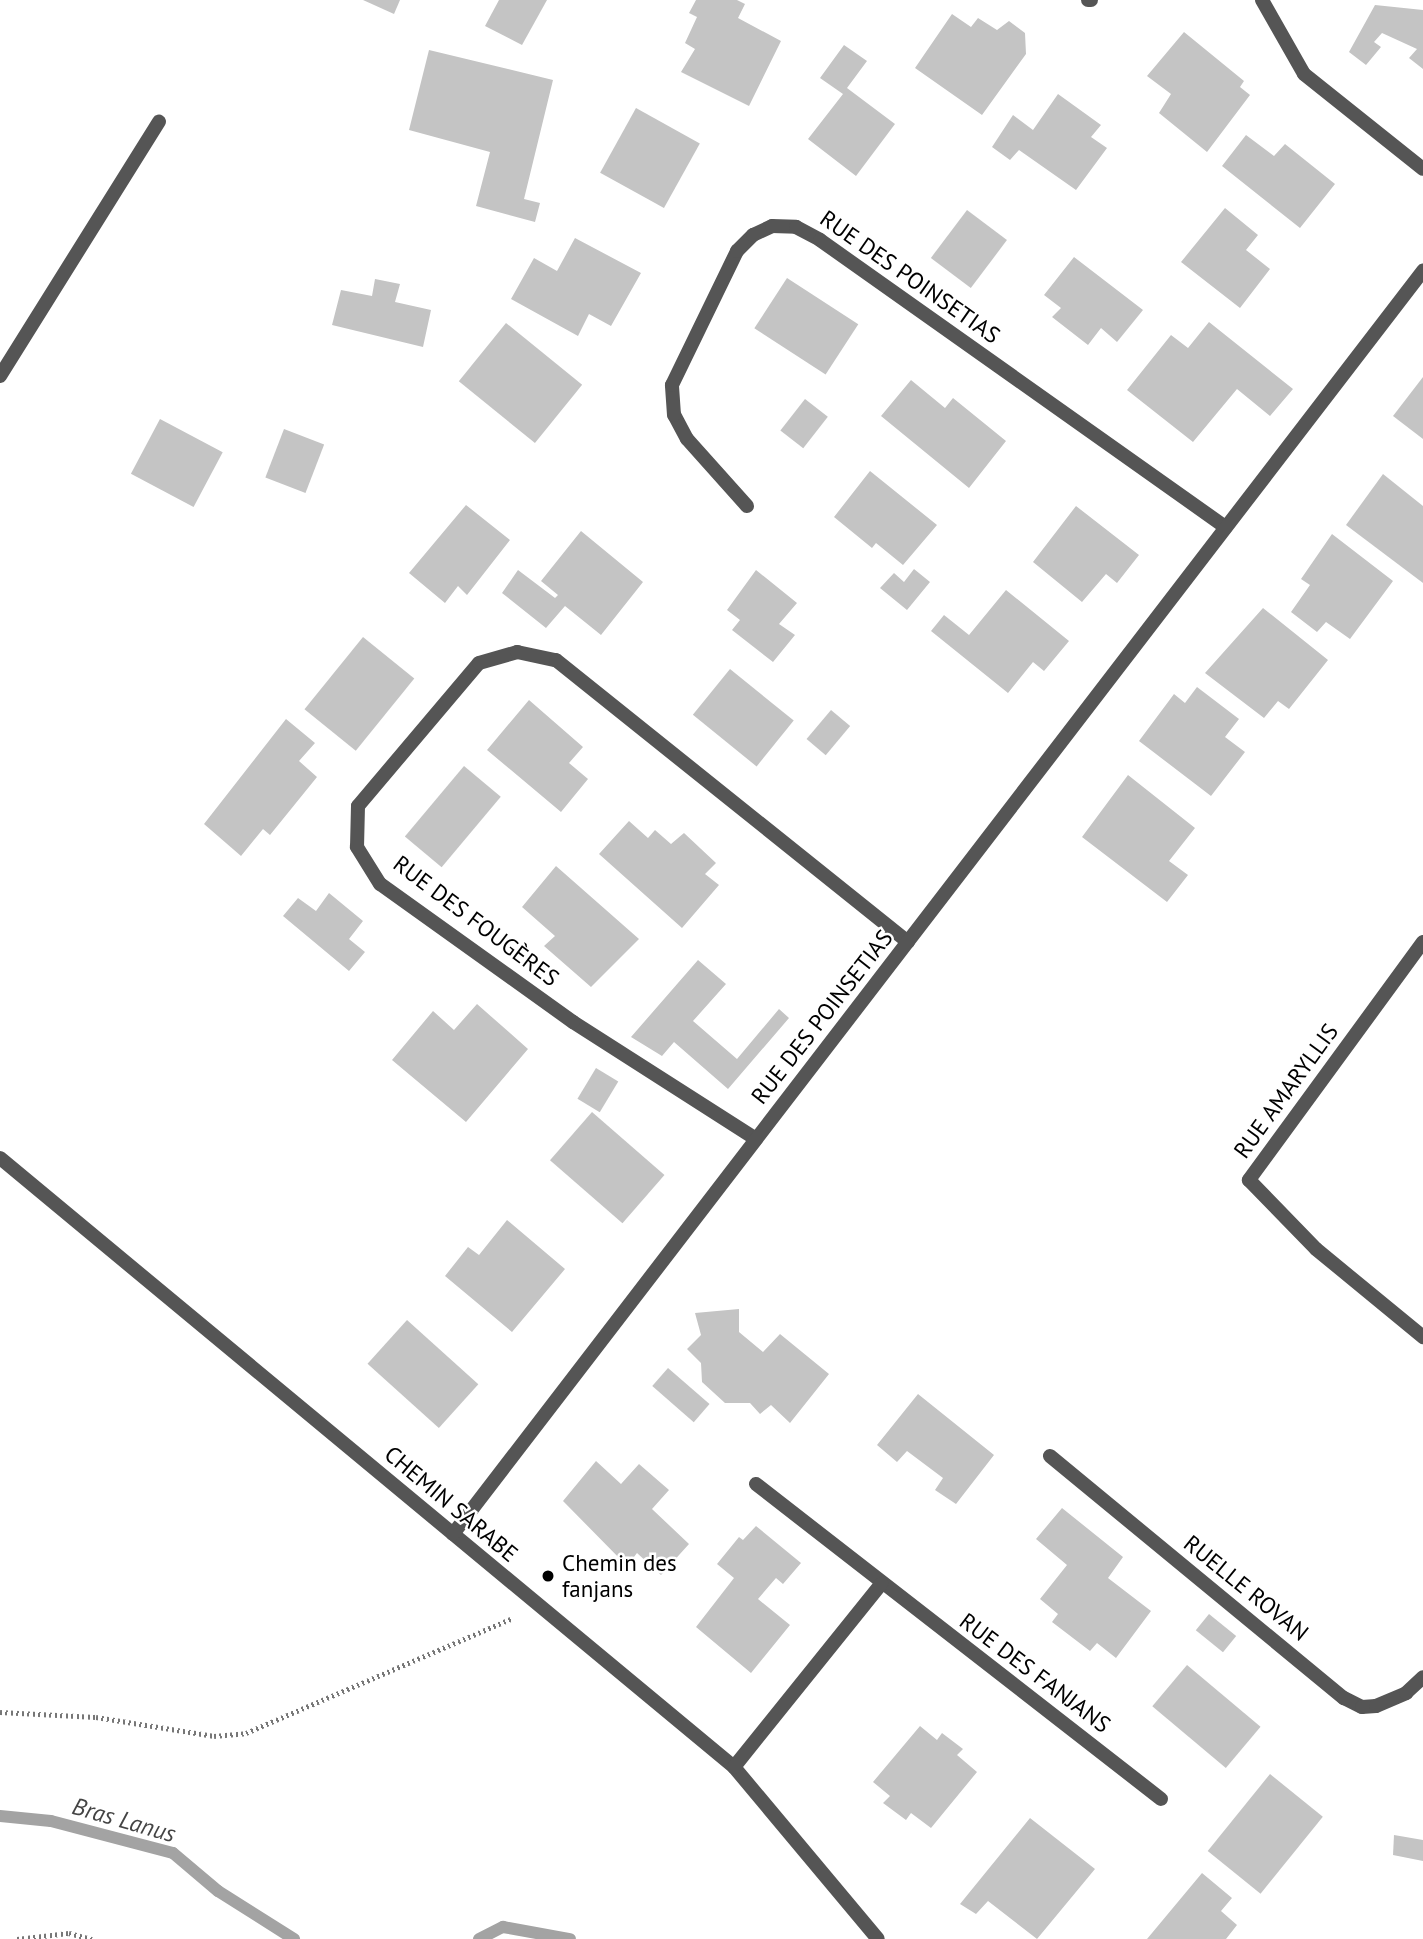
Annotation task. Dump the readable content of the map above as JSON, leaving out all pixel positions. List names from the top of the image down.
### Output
{
  "streets": {
    "street": [
      "RUE DES POINSETIAS",
      "RUE DES FOUGÈRES",
      "RUE AMARYLLIS",
      "CHEMIN SARABE",
      "RUELLE ROVAN",
      "RUE DES FANJANS"
    ]
  },
  "crossings": [
    ["RUE DES POINSETIAS", "RUE DES FOUGÈRES"],
    ["RUE DES POINSETIAS", "CHEMIN SARABE"]
  ],
  "water": ["Bras Lanus"],
  "places": ["Chemin des fanjans"]
}
